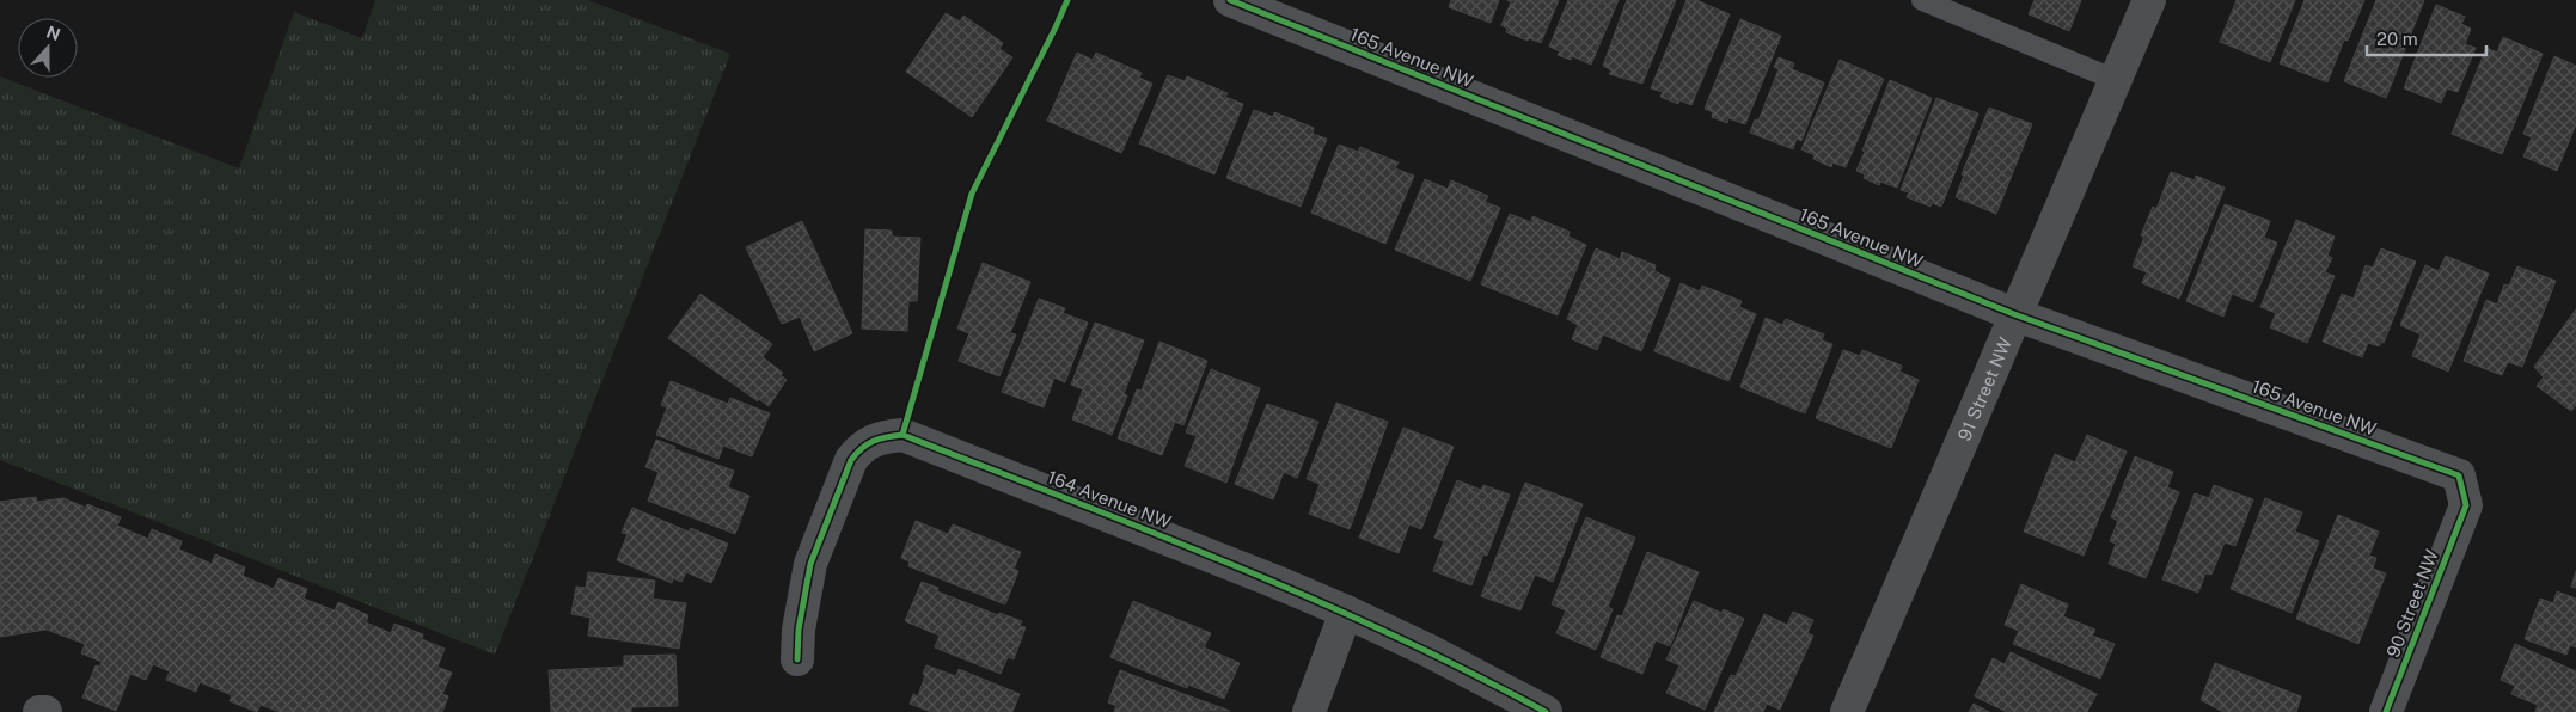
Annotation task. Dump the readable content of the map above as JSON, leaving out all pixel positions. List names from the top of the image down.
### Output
{
  "streets": {
    "street": [
      "165 Avenue NW",
      "91 Street NW",
      "164 Avenue NW",
      "90 Street NW"
    ]
  },
  "crossings": [
    ["165 Avenue NW", "91 Street NW"],
    ["165 Avenue NW", "90 Street NW"]
  ],
  "scale_bar": "20 m",
  "north": "top"
}
